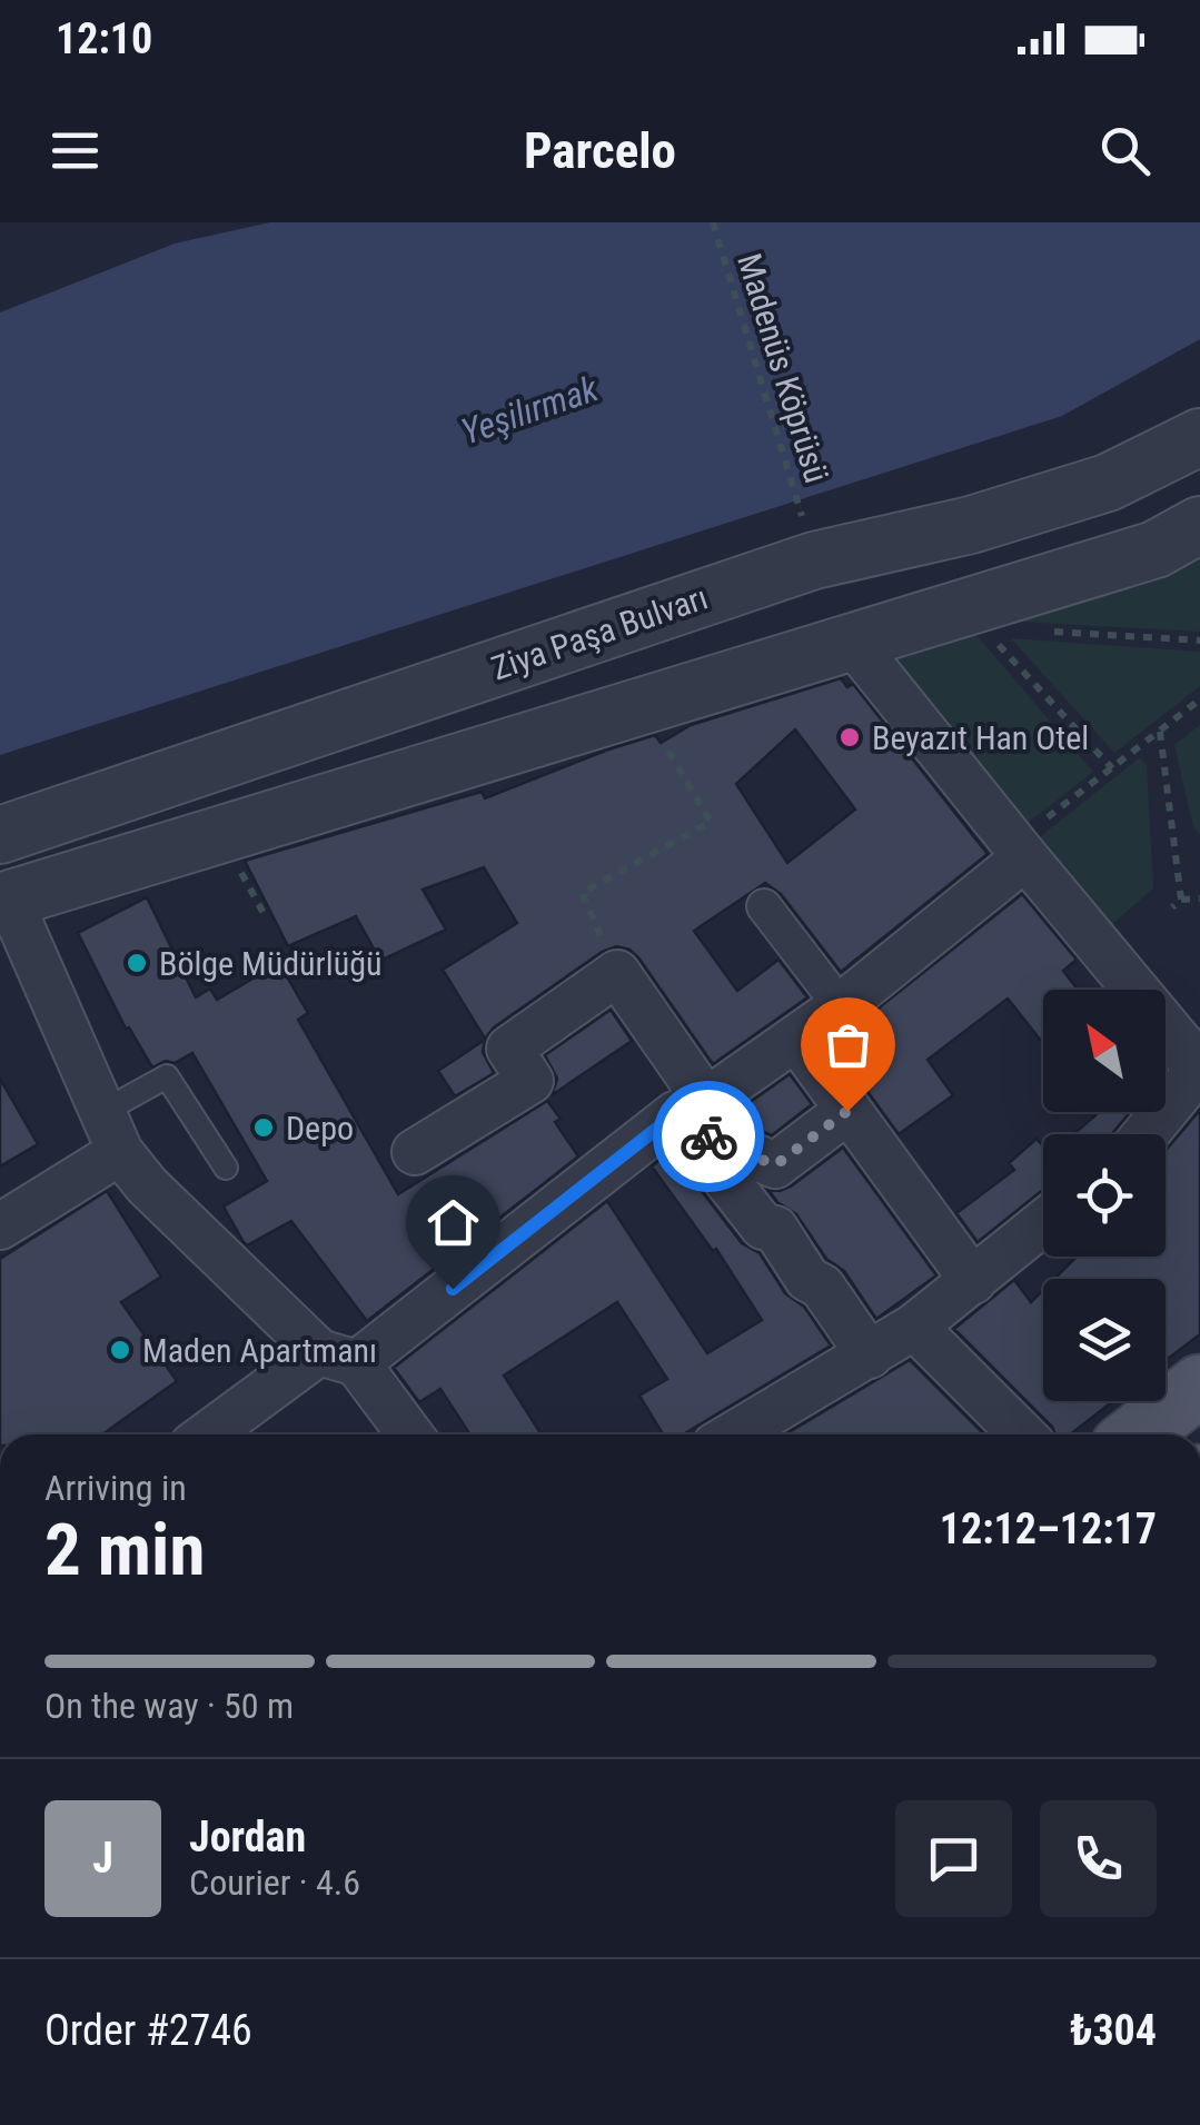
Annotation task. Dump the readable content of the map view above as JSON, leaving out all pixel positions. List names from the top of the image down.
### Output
{
  "streets": {
    "street": ["Ziya Paşa Bulvarı"],
    "path": ["Madenüs Köprüsü"]
  },
  "water": ["Yeşilırmak"],
  "places": [
    "Beyazıt Han Otel",
    "Bölge Müdürlüğü",
    "Depo",
    "Maden Apartmanı"
  ],
  "north": "top left",
  "page": {
    "status": "12:10",
    "header": "Parcelo",
    "heading": ["2 min", "Arriving in", "12:12–12:17"],
    "panel": [
      "Jordan",
      "Courier · 4.6",
      "Order #2746",
      "₺304"
    ],
    "bar": "On the way · 50 m",
    "round": "J"
  }
}
